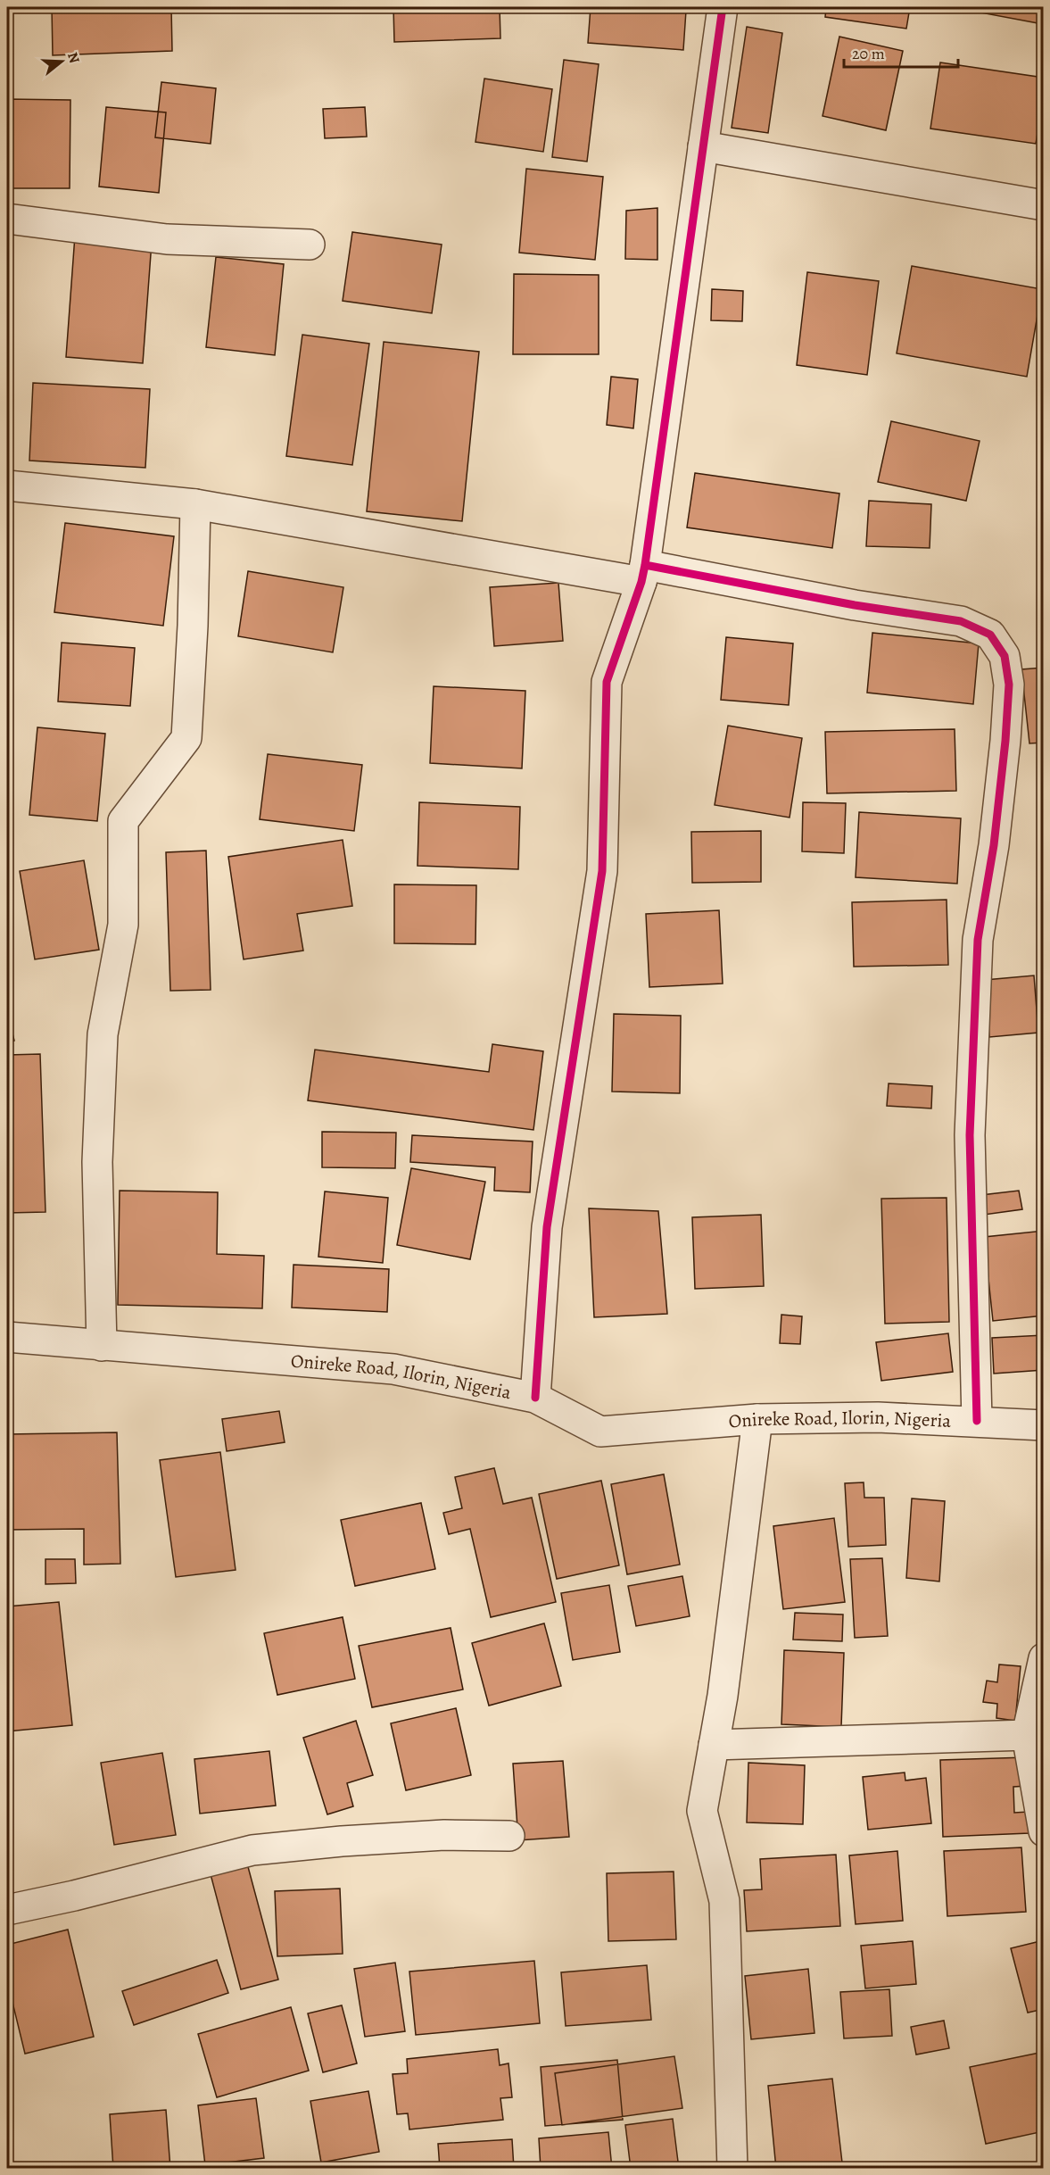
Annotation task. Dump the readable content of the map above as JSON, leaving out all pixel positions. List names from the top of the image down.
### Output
{
  "streets": {
    "street": ["Onireke Road, Ilorin, Nigeria"]
  },
  "scale_bar": "20 m",
  "north": "right"
}
